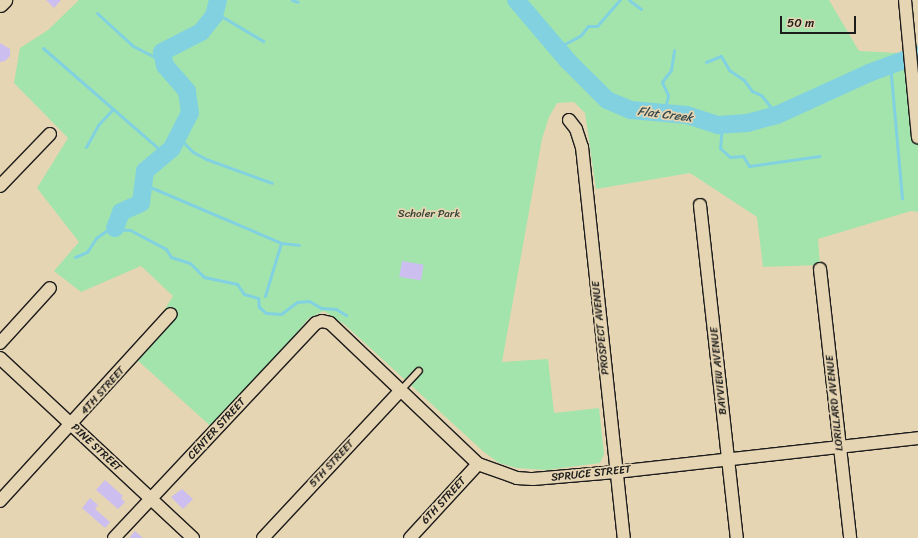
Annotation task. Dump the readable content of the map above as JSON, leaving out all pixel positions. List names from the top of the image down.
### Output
{
  "streets": {
    "street": [
      "PROSPECT AVENUE",
      "BAYVIEW AVENUE",
      "4TH STREET",
      "LORILLARD AVENUE",
      "CENTER STREET",
      "PINE STREET",
      "5TH STREET",
      "SPRUCE STREET",
      "6TH STREET"
    ]
  },
  "crossings": [
    ["PROSPECT AVENUE", "SPRUCE STREET"],
    ["BAYVIEW AVENUE", "SPRUCE STREET"],
    ["4TH STREET", "PINE STREET"],
    ["LORILLARD AVENUE", "SPRUCE STREET"],
    ["CENTER STREET", "PINE STREET"],
    ["CENTER STREET", "SPRUCE STREET"],
    ["5TH STREET", "SPRUCE STREET"],
    ["SPRUCE STREET", "6TH STREET"]
  ],
  "water": ["Flat Creek"],
  "parks": ["Scholer Park"],
  "scale_bar": "50 m"
}
